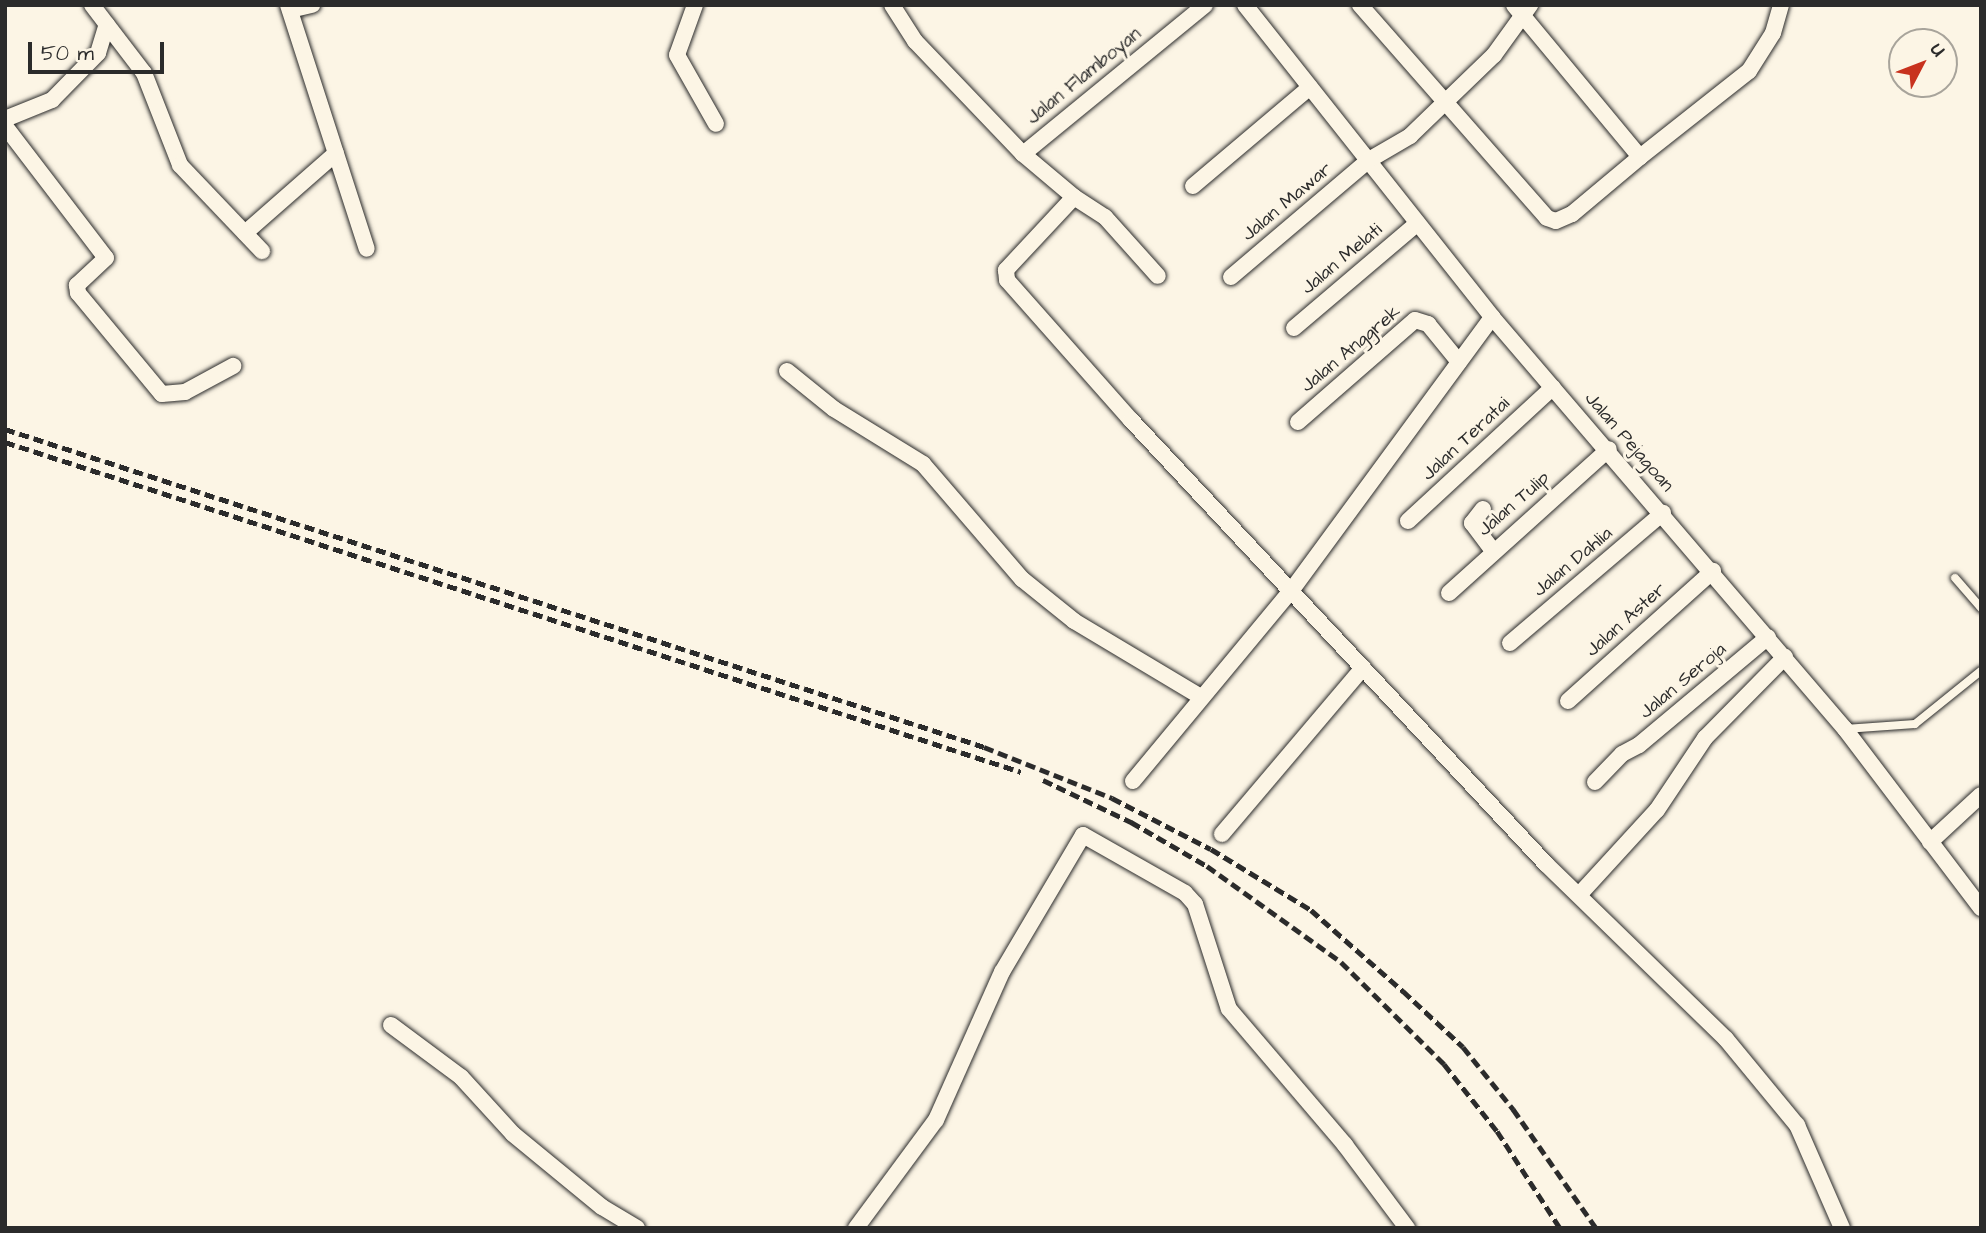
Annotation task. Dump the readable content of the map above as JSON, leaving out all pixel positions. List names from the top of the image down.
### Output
{
  "streets": {
    "street": [
      "Jalan Flamboyan",
      "Jalan Mawar",
      "Jalan Melati",
      "Jalan Anggrek",
      "Jalan Teratai",
      "Jalan Pejagoan",
      "Jalan Tulip",
      "Jalan Dahlia",
      "Jalan Aster",
      "Jalan Seroja"
    ]
  },
  "crossings": [
    ["Jalan Mawar", "Jalan Pejagoan"],
    ["Jalan Melati", "Jalan Pejagoan"],
    ["Jalan Teratai", "Jalan Pejagoan"],
    ["Jalan Pejagoan", "Jalan Tulip"],
    ["Jalan Pejagoan", "Jalan Dahlia"],
    ["Jalan Pejagoan", "Jalan Aster"],
    ["Jalan Pejagoan", "Jalan Seroja"]
  ],
  "scale_bar": "50 m",
  "north": "top right"
}
